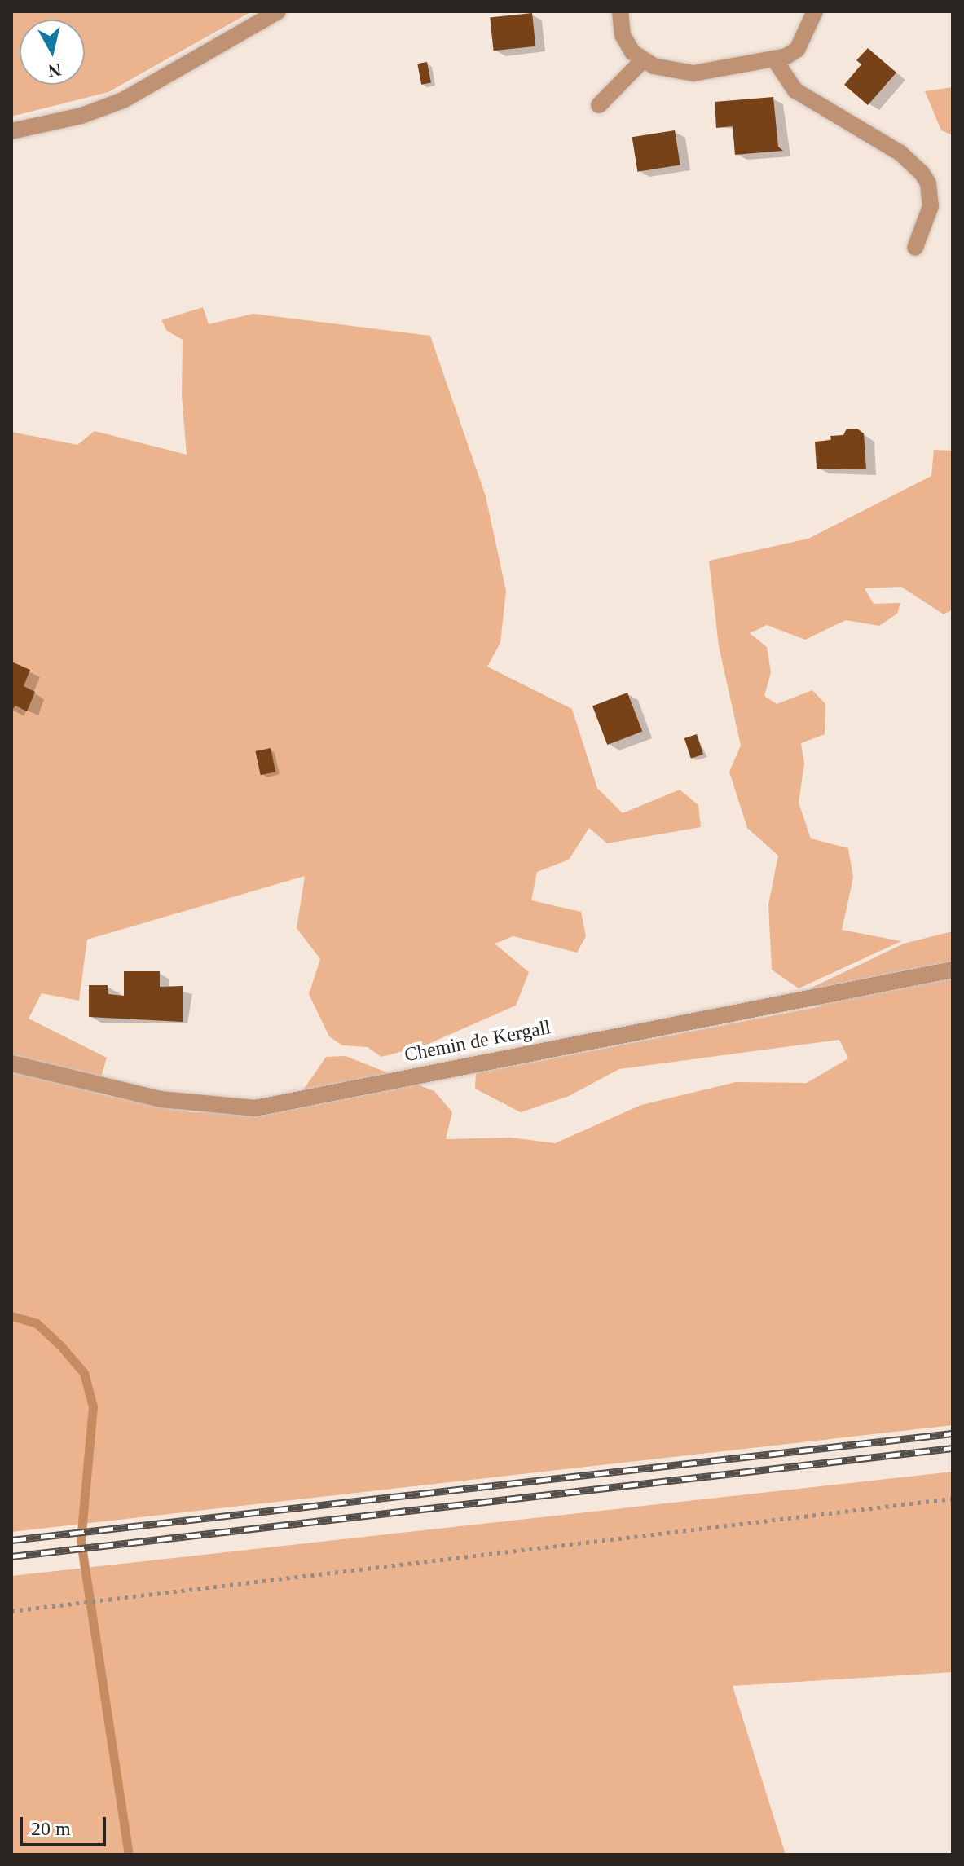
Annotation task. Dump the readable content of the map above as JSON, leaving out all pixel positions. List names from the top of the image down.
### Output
{
  "streets": {
    "street": ["Chemin de Kergall"]
  },
  "scale_bar": "20 m",
  "north": "bottom"
}
